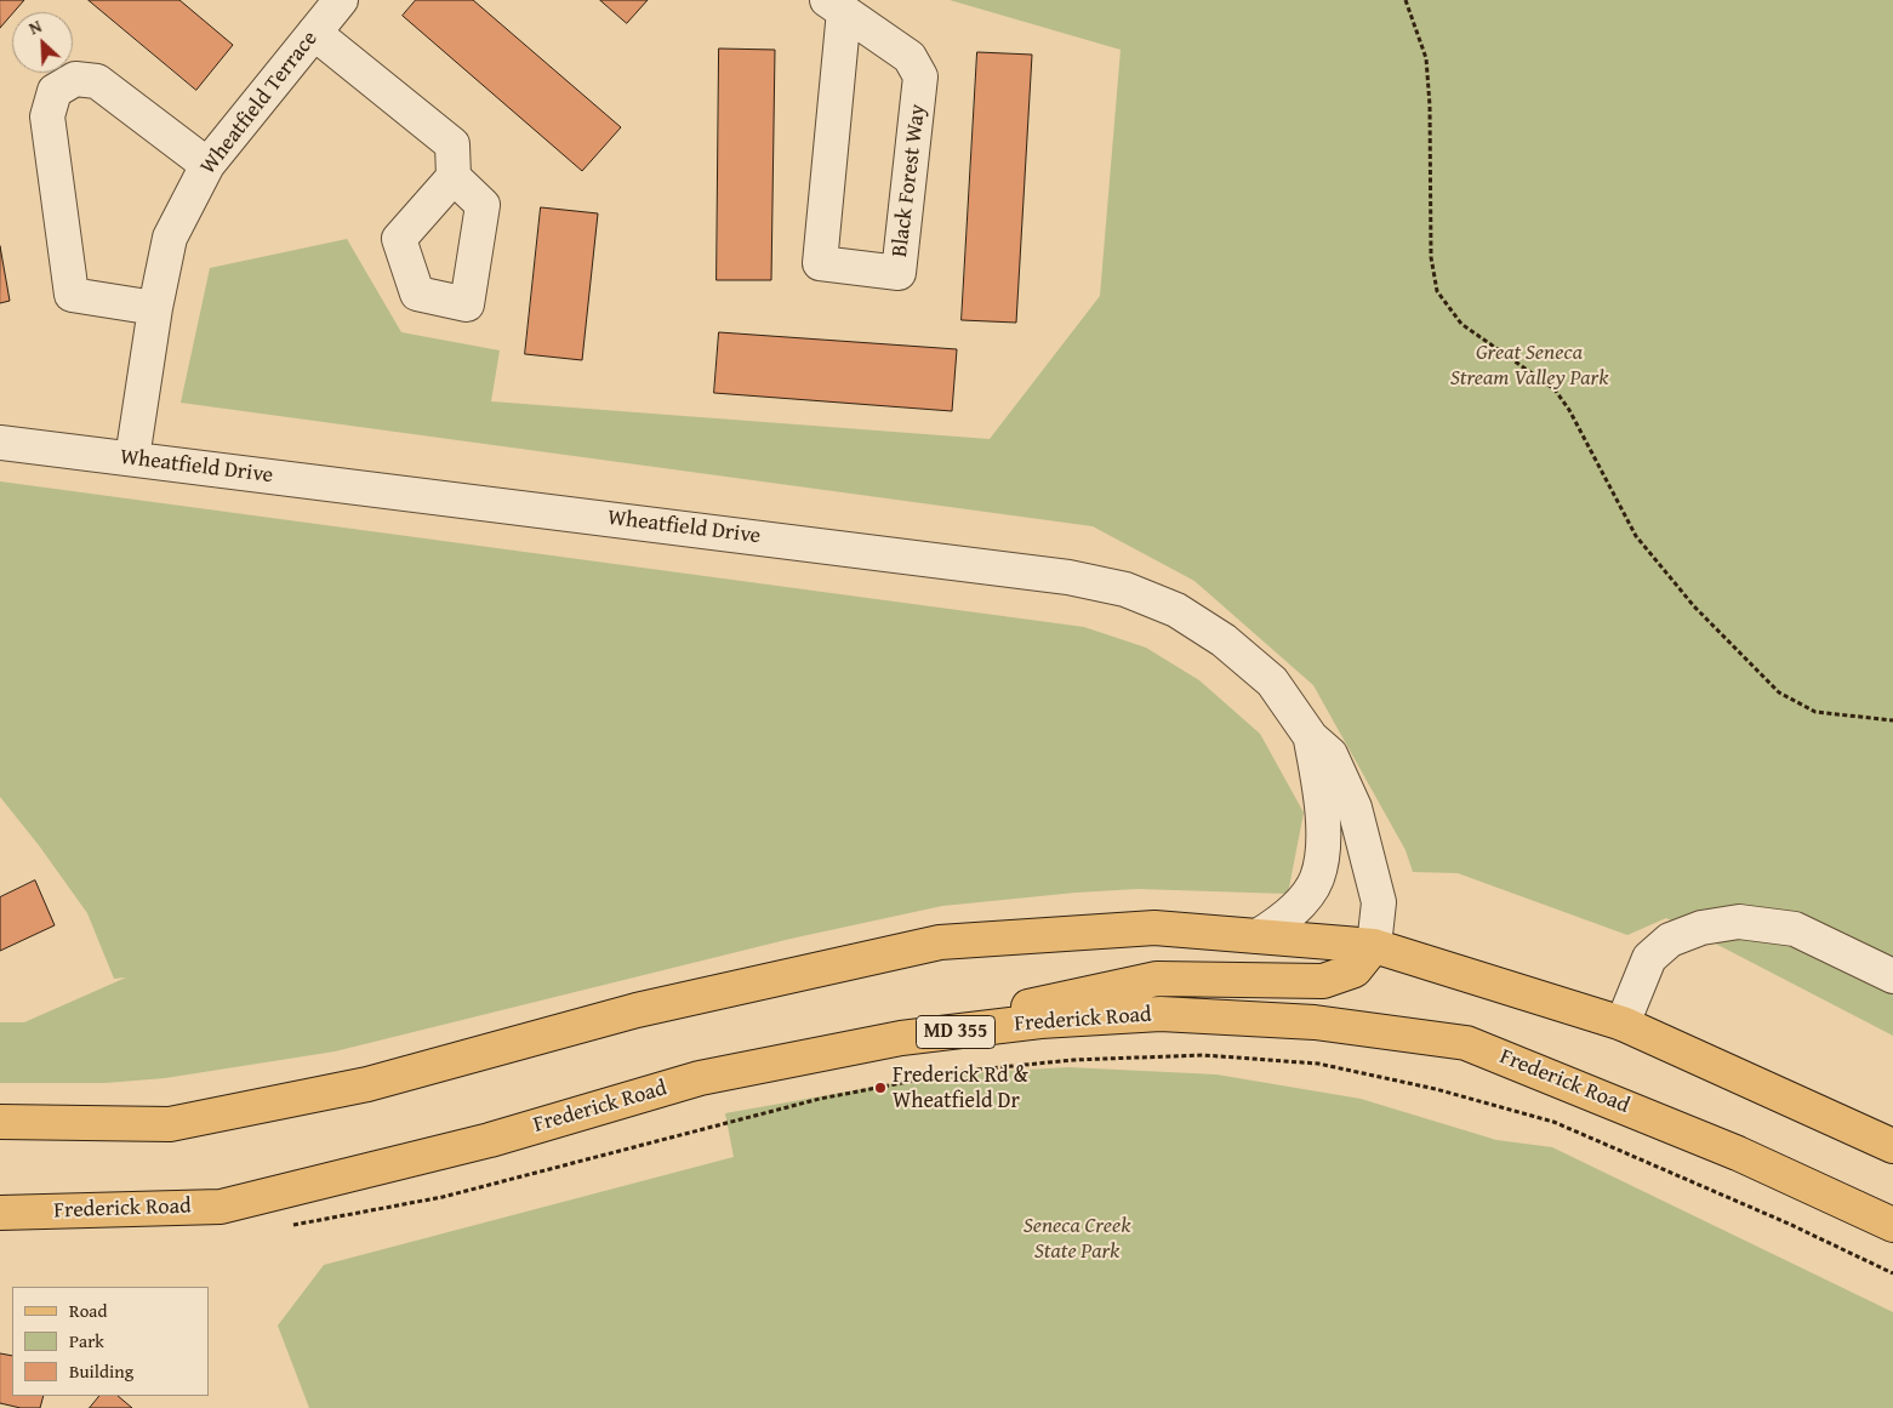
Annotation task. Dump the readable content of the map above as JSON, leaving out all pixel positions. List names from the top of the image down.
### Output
{
  "streets": {
    "main road": ["Frederick Road", "MD 355"],
    "street": ["Wheatfield Terrace", "Black Forest Way", "Wheatfield Drive"]
  },
  "crossings": [
    ["Wheatfield Terrace", "Wheatfield Drive"]
  ],
  "parks": ["Great Seneca Stream Valley Park", "Seneca Creek State Park"],
  "places": ["Frederick Rd & Wheatfield Dr"],
  "legend": ["Road", "Park", "Building"],
  "north": "top left"
}
